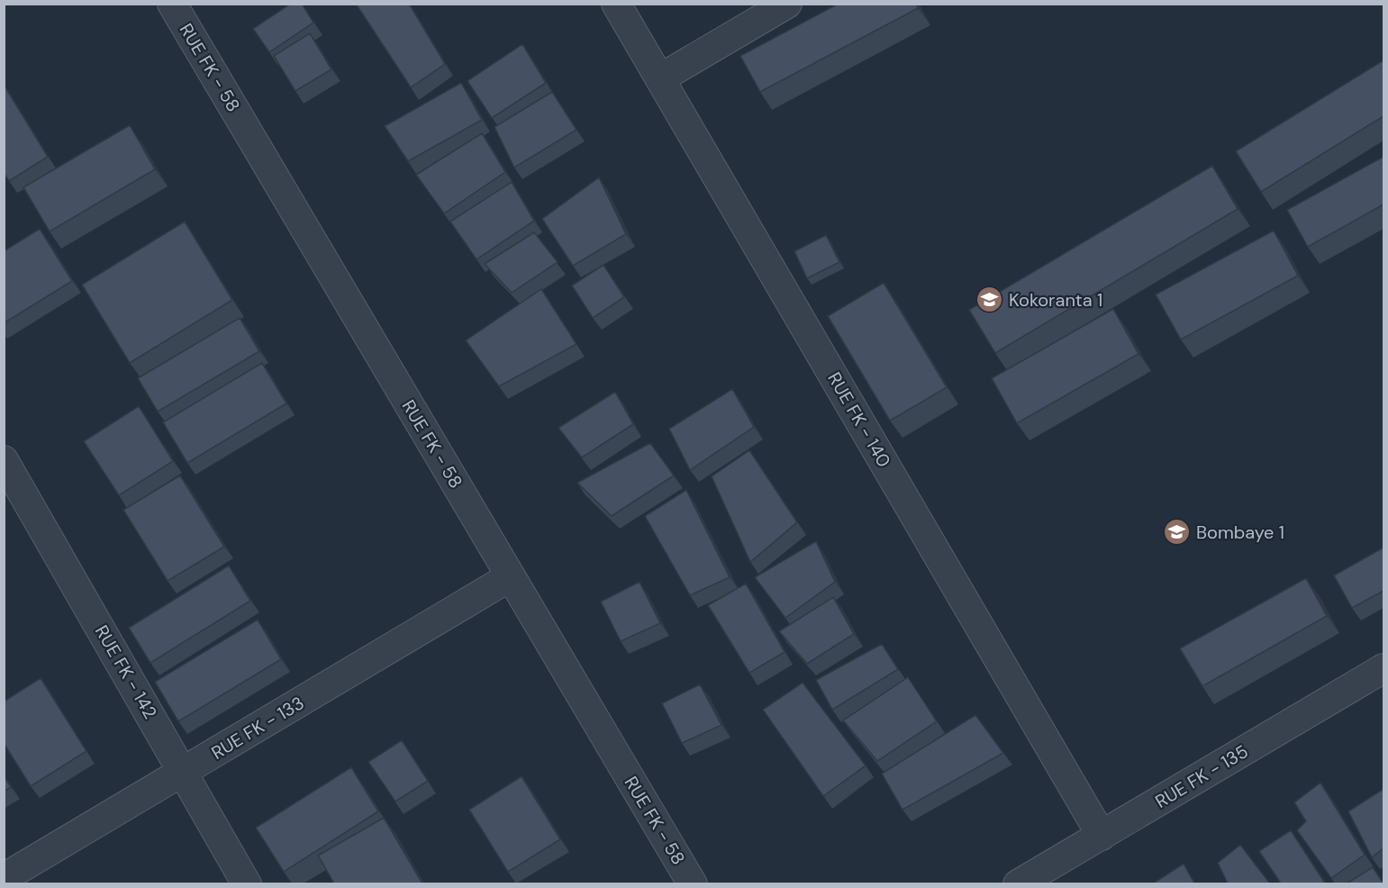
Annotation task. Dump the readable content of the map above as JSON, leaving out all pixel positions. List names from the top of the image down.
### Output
{
  "streets": {
    "street": [
      "RUE FK - 58",
      "RUE FK - 140",
      "RUE FK - 142",
      "RUE FK - 133",
      "RUE FK - 135"
    ]
  },
  "crossings": [
    ["RUE FK - 58", "RUE FK - 133"],
    ["RUE FK - 140", "RUE FK - 135"],
    ["RUE FK - 142", "RUE FK - 133"]
  ],
  "places": {
    "school or university": ["Kokoranta 1", "Bombaye 1"]
  }
}
